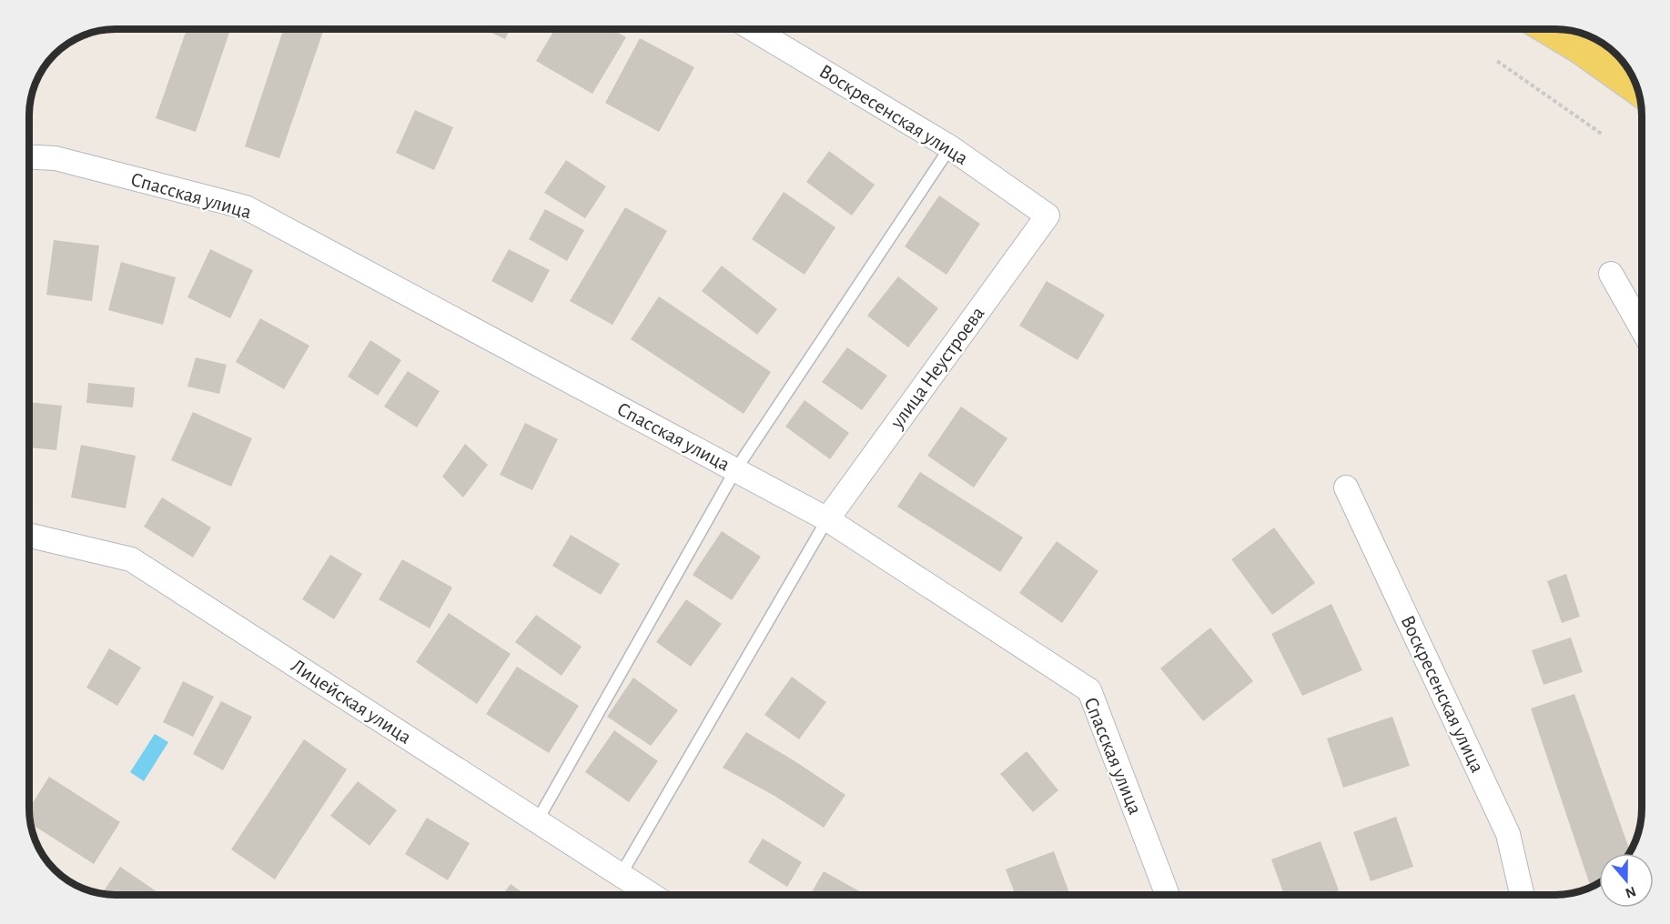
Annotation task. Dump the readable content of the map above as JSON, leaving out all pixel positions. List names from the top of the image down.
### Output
{
  "streets": {
    "street": [
      "Воскресенская улица",
      "Спасская улица",
      "улица Неустроева",
      "Лицейская улица"
    ]
  },
  "crossings": [
    ["Воскресенская улица", "улица Неустроева"],
    ["Спасская улица", "улица Неустроева"]
  ],
  "north": "bottom"
}
